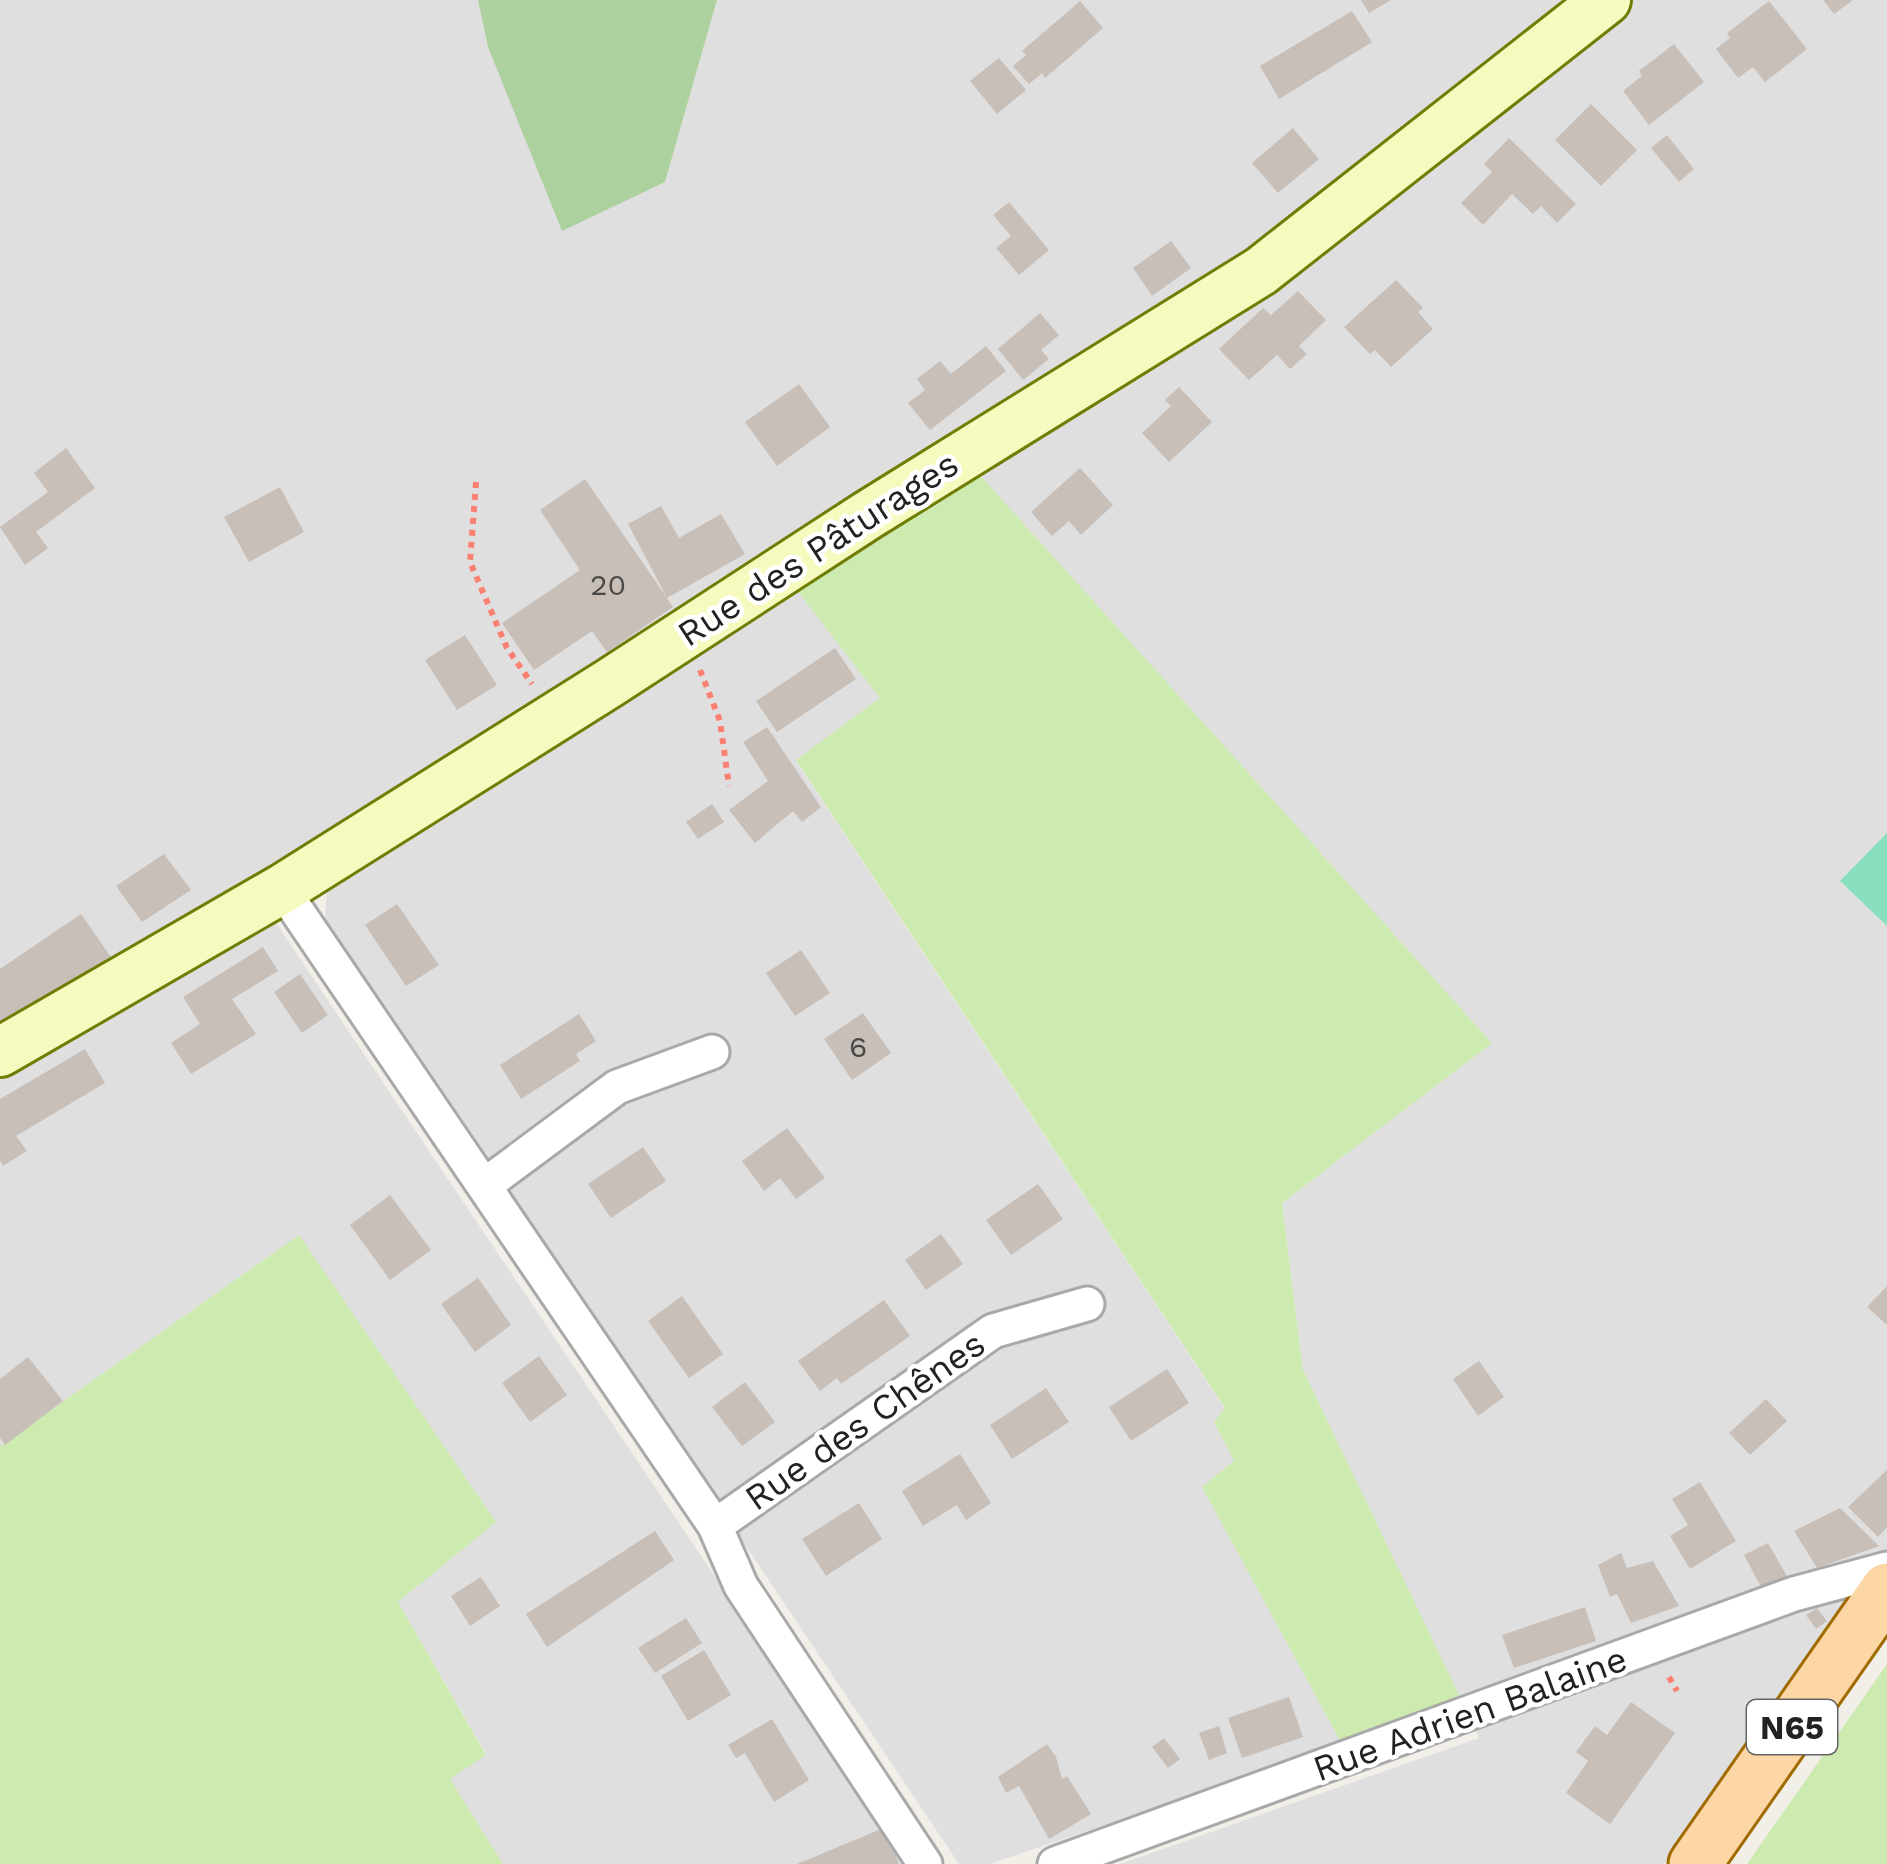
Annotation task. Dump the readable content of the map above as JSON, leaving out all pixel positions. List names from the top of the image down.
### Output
{
  "streets": {
    "main road": ["N65"],
    "street": ["Rue des Pâturages", "Rue des Chênes", "Rue Adrien Balaine"]
  },
  "crossings": [
    ["Rue des Pâturages", "Rue des Chênes"]
  ],
  "house_numbers": ["20", "6"]
}
